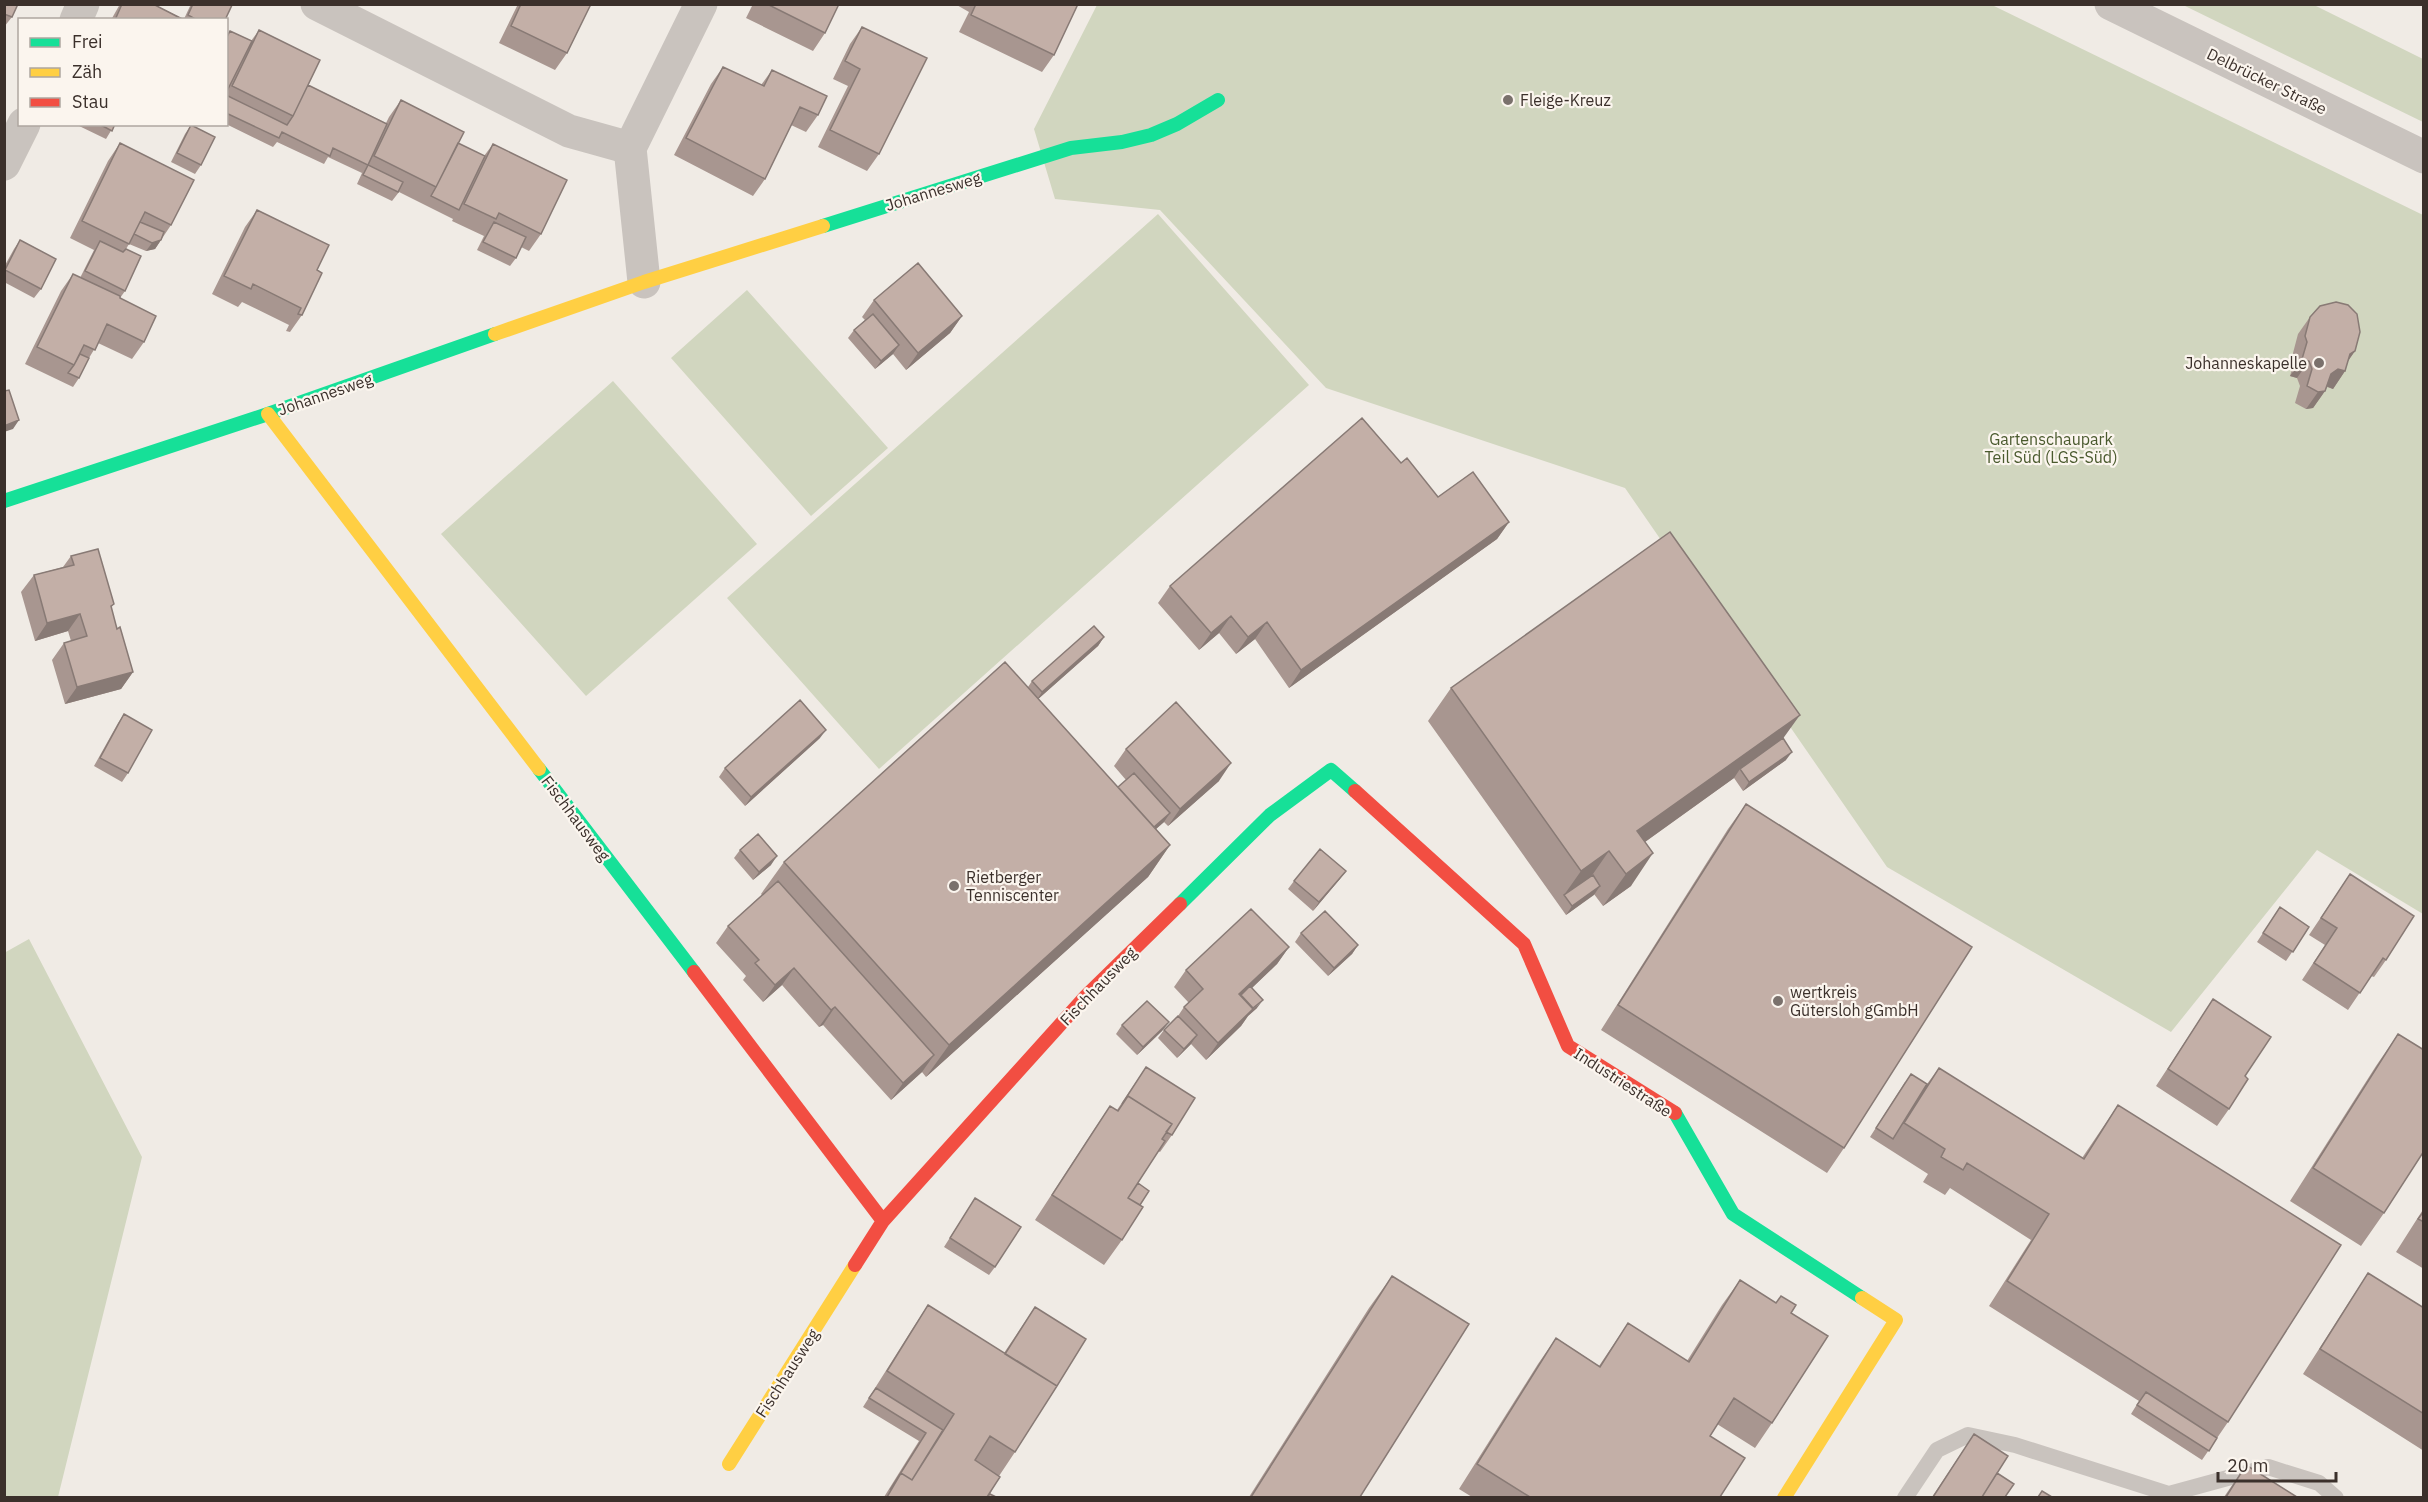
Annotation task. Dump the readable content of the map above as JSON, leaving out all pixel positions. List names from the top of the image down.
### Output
{
  "streets": {
    "street": [
      "Delbrücker Straße",
      "Johannesweg",
      "Fischhausweg",
      "Industriestraße"
    ]
  },
  "crossings": [
    ["Johannesweg", "Fischhausweg"],
    ["Fischhausweg", "Industriestraße"]
  ],
  "parks": ["Gartenschaupark Teil Süd (LGS-Süd)"],
  "places": [
    "Fleige-Kreuz",
    "Johanneskapelle",
    "Rietberger Tenniscenter",
    "wertkreis Gütersloh gGmbH"
  ],
  "legend": ["Frei", "Zäh", "Stau"],
  "scale_bar": "20 m"
}
